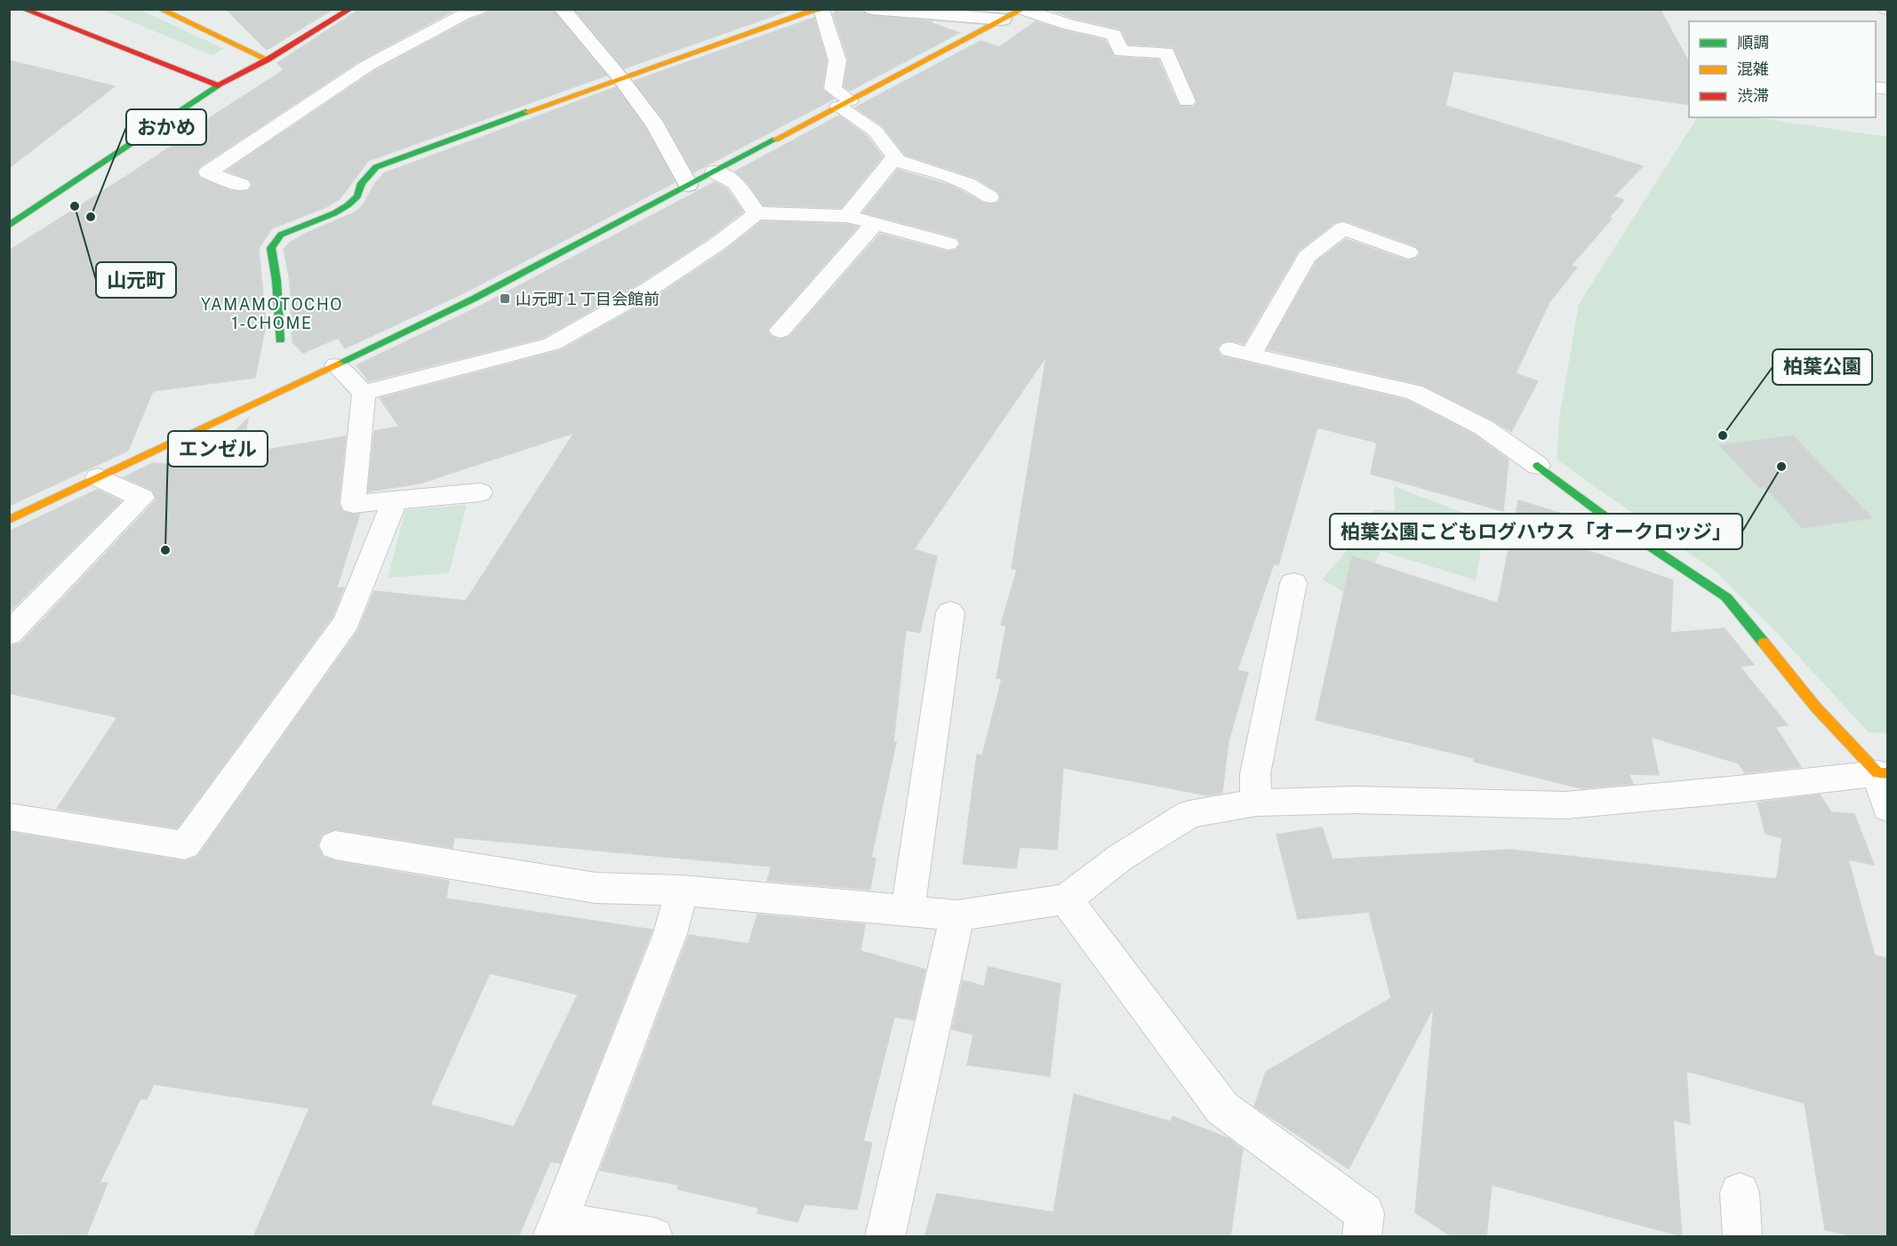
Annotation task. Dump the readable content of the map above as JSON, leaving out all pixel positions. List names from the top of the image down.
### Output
{
  "districts": ["YAMAMOTOCHO 1-CHOME"],
  "places": {
    "other": [
      "山元町",
      "おかめ",
      "柏葉公園",
      "柏葉公園こどもログハウス「オークロッジ」",
      "エンゼル"
    ],
    "transit": ["山元町１丁目会館前"]
  },
  "legend": ["順調", "混雑", "渋滞"]
}
